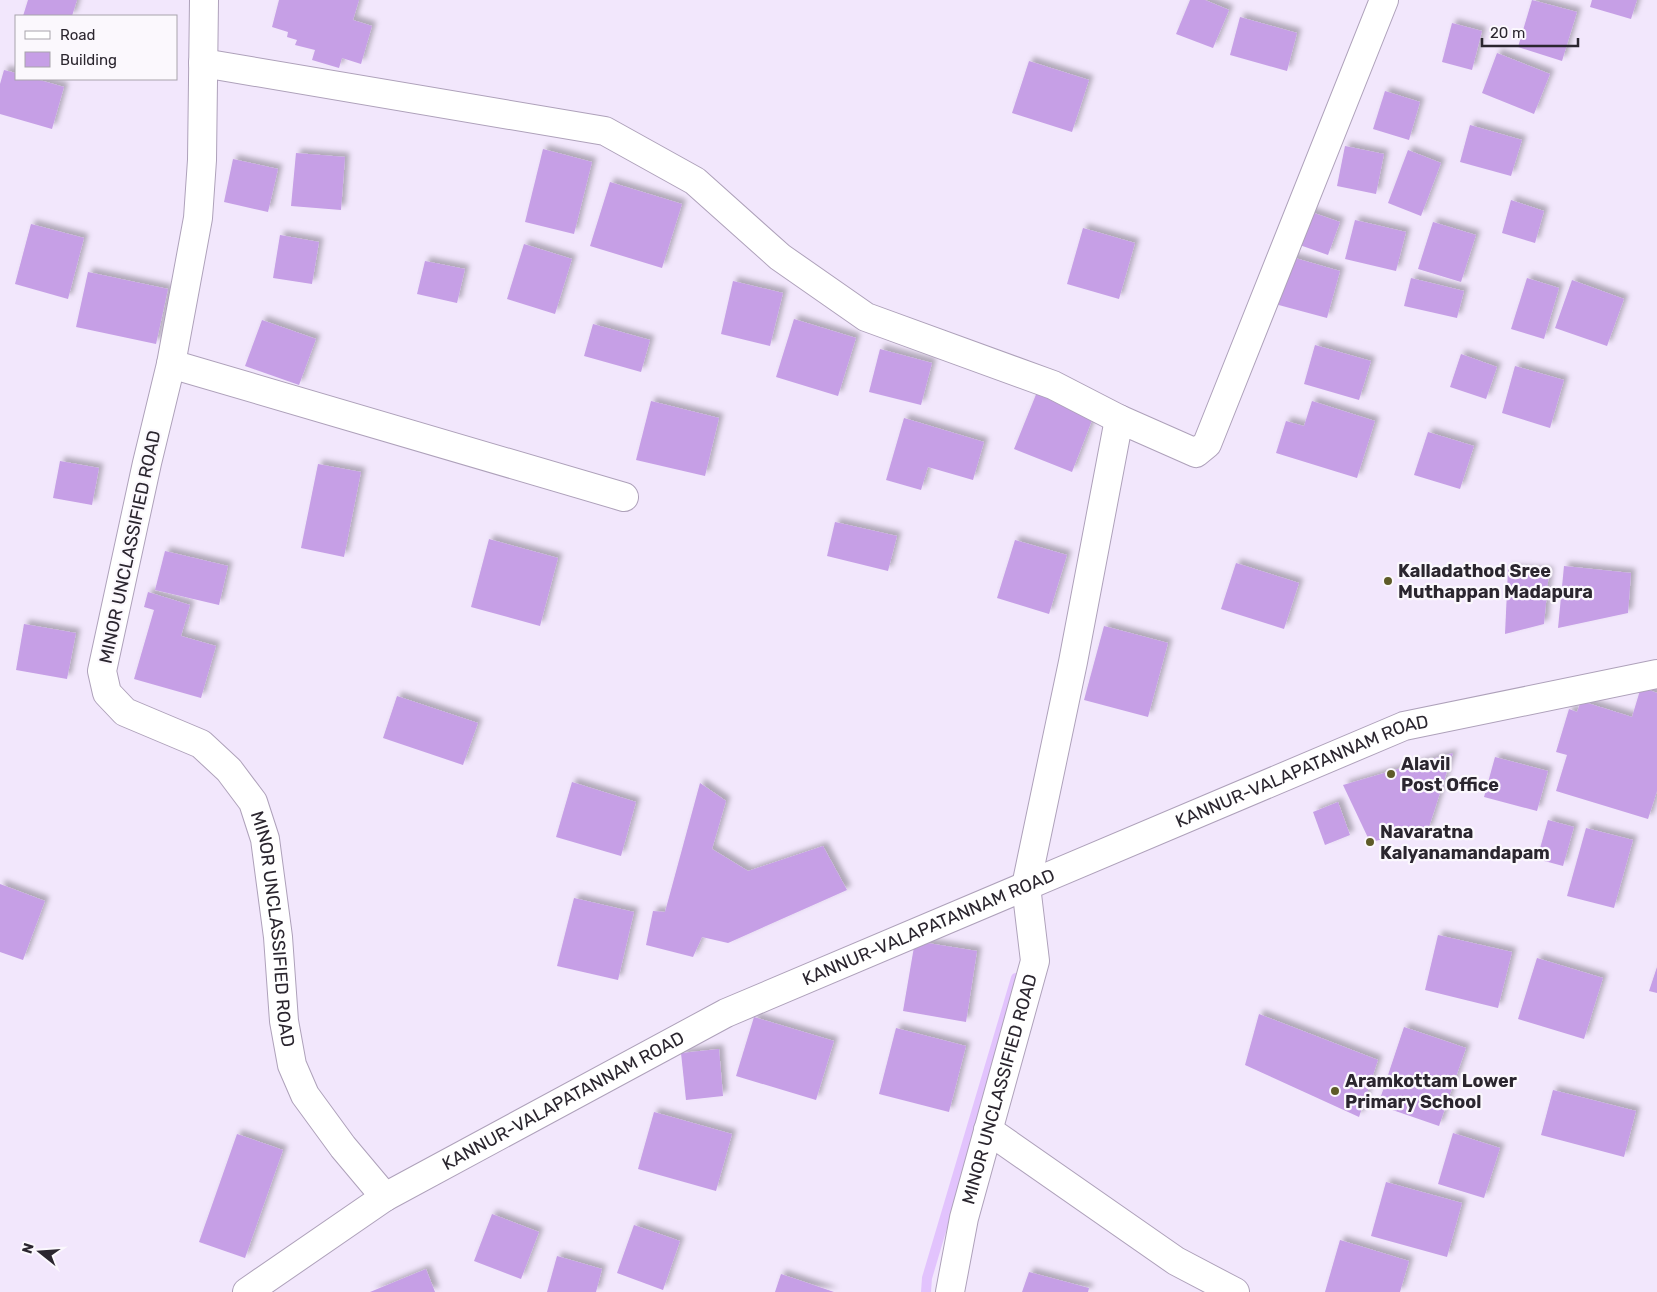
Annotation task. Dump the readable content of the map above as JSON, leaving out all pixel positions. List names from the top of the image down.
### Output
{
  "streets": {
    "street": ["MINOR UNCLASSIFIED ROAD", "KANNUR-VALAPATANNAM ROAD"]
  },
  "crossings": [
    ["MINOR UNCLASSIFIED ROAD", "KANNUR-VALAPATANNAM ROAD"]
  ],
  "places": [
    "Kalladathod Sree Muthappan Madapura",
    "Alavil Post Office",
    "Navaratna Kalyanamandapam",
    "Aramkottam Lower Primary School"
  ],
  "legend": ["Road", "Building"],
  "scale_bar": "20 m",
  "north": "left"
}
